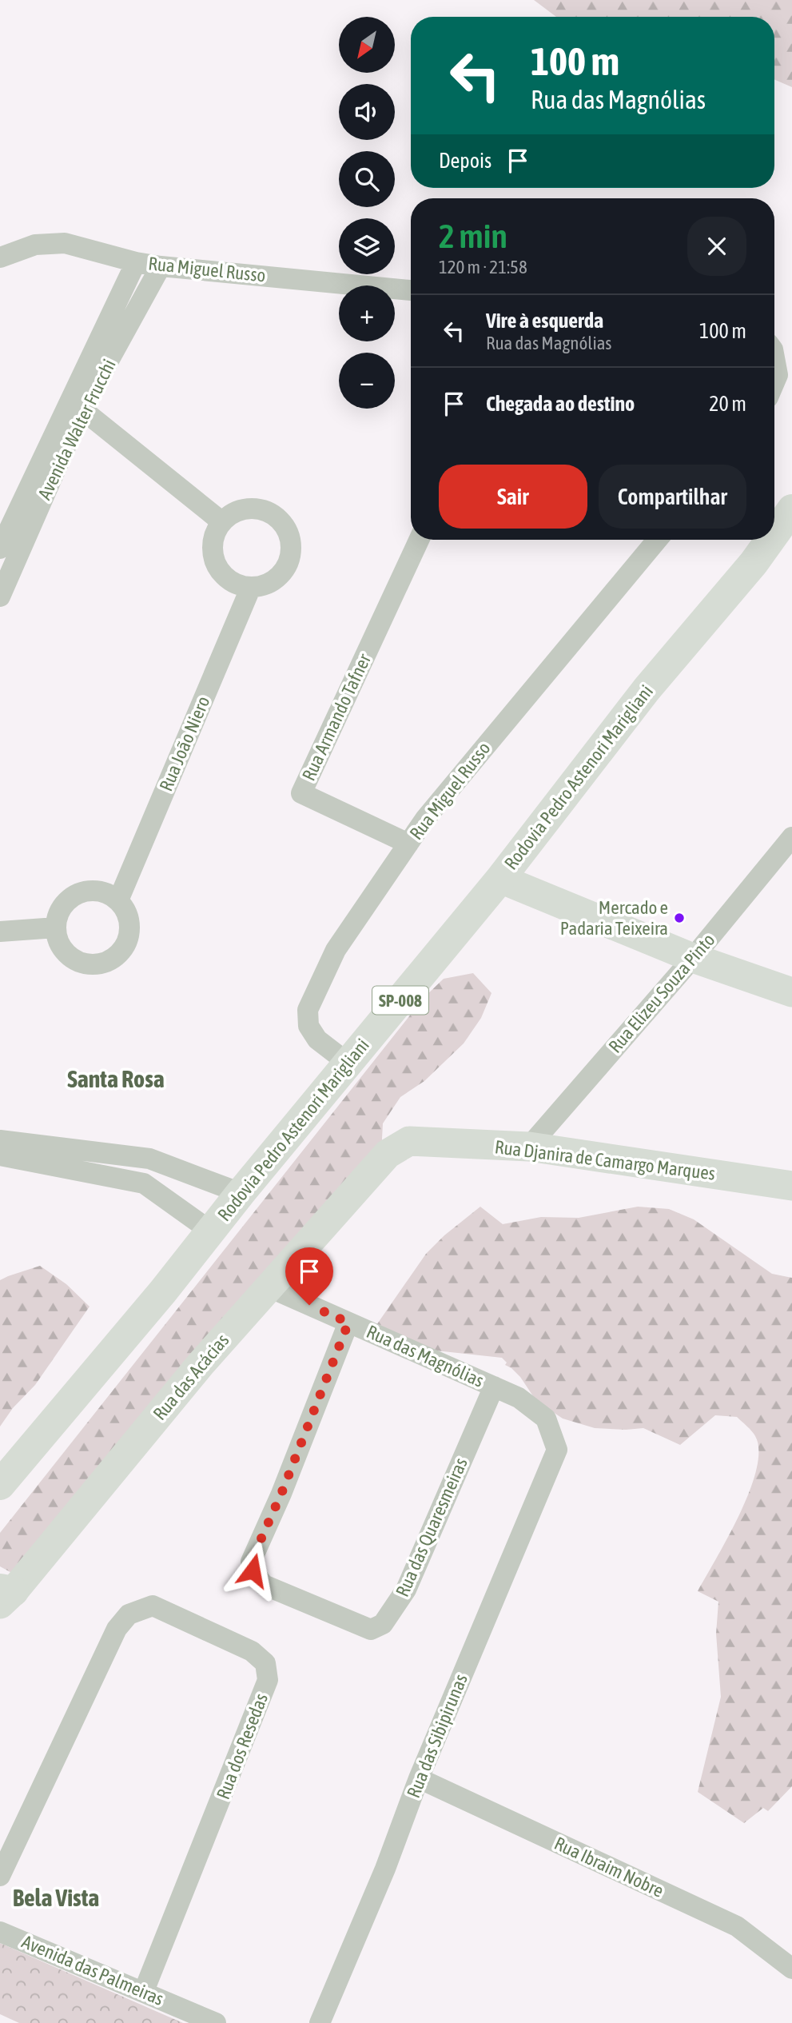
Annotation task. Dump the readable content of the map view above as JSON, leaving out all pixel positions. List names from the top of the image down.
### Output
{
  "streets": {
    "main road": ["Rodovia Pedro Astenori Marigliani", "SP-008"],
    "street": [
      "Rua Miguel Russo",
      "Avenida Walter Frucchi",
      "Rua Armando Tafner",
      "Rua João Niero",
      "Rua Elizeu Souza Pinto",
      "Rua Djanira de Camargo Marques",
      "Rua das Magnólias",
      "Rua das Acácias",
      "Rua das Quaresmeiras",
      "Rua das Sibipirunas",
      "Rua dos Resedas",
      "Rua Ibraim Nobre",
      "Avenida das Palmeiras"
    ]
  },
  "crossings": [
    ["Rua Miguel Russo", "Avenida Walter Frucchi"],
    ["Rua Miguel Russo", "Rua Armando Tafner"],
    ["Rua Miguel Russo", "Rodovia Pedro Astenori Marigliani"],
    ["Rua Elizeu Souza Pinto", "Rua Djanira de Camargo Marques"],
    ["Rua Djanira de Camargo Marques", "Rua das Acácias"],
    ["Rua das Magnólias", "Rua das Acácias"],
    ["Rua das Magnólias", "Rua das Quaresmeiras"],
    ["Rua das Magnólias", "Rua das Sibipirunas"],
    ["Rua das Sibipirunas", "Rua Ibraim Nobre"],
    ["Rua dos Resedas", "Avenida das Palmeiras"]
  ],
  "districts": ["Santa Rosa", "Bela Vista"],
  "places": ["Mercado e Padaria Teixeira"],
  "north": "bottom left",
  "page": {
    "map_buttons": ["+", "−"],
    "turn": ["100 m", "Rua das Magnólias"],
    "then": "Depois",
    "heading": ["2 min", "120 m · 21:58"],
    "list": [
      {
        "name": "Vire à esquerda",
        "note": "Rua das Magnólias",
        "value": "100 m"
      },
      {
        "name": "Chegada ao destino",
        "value": "20 m"
      }
    ],
    "buttons": ["Sair", "Compartilhar"]
  }
}
